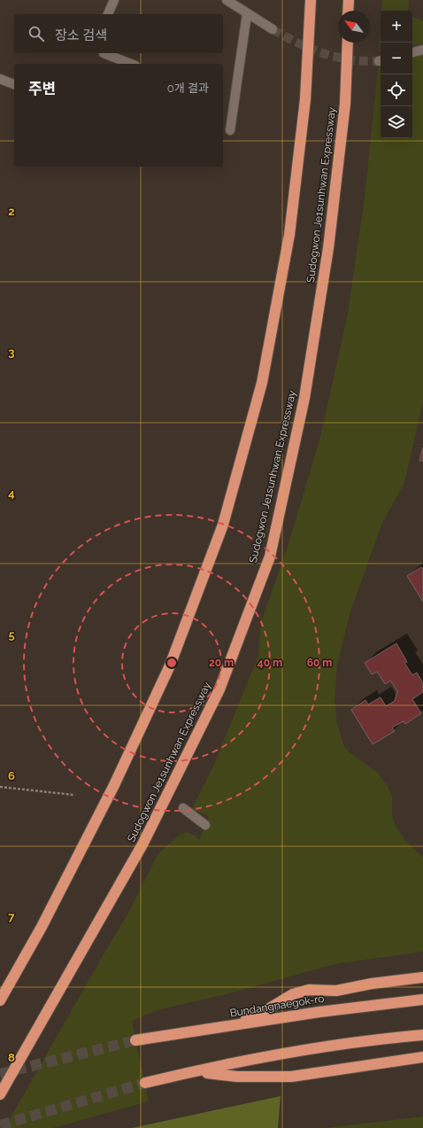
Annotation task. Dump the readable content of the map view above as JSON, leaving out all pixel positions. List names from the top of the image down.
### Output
{
  "streets": {
    "highway": ["Sudogwon Je1sunhwan Expressway", "Bundangnaegok-ro"]
  },
  "north": "top left",
  "page": {
    "map_buttons": ["+", "−"],
    "search": "장소 검색",
    "heading": ["주변", "0개 결과"]
  },
  "grid": {
    "rows": [
      "2",
      "3",
      "4",
      "5",
      "6",
      "7",
      "8"
    ]
  },
  "rings": ["20 m", "40 m", "60 m"]
}
